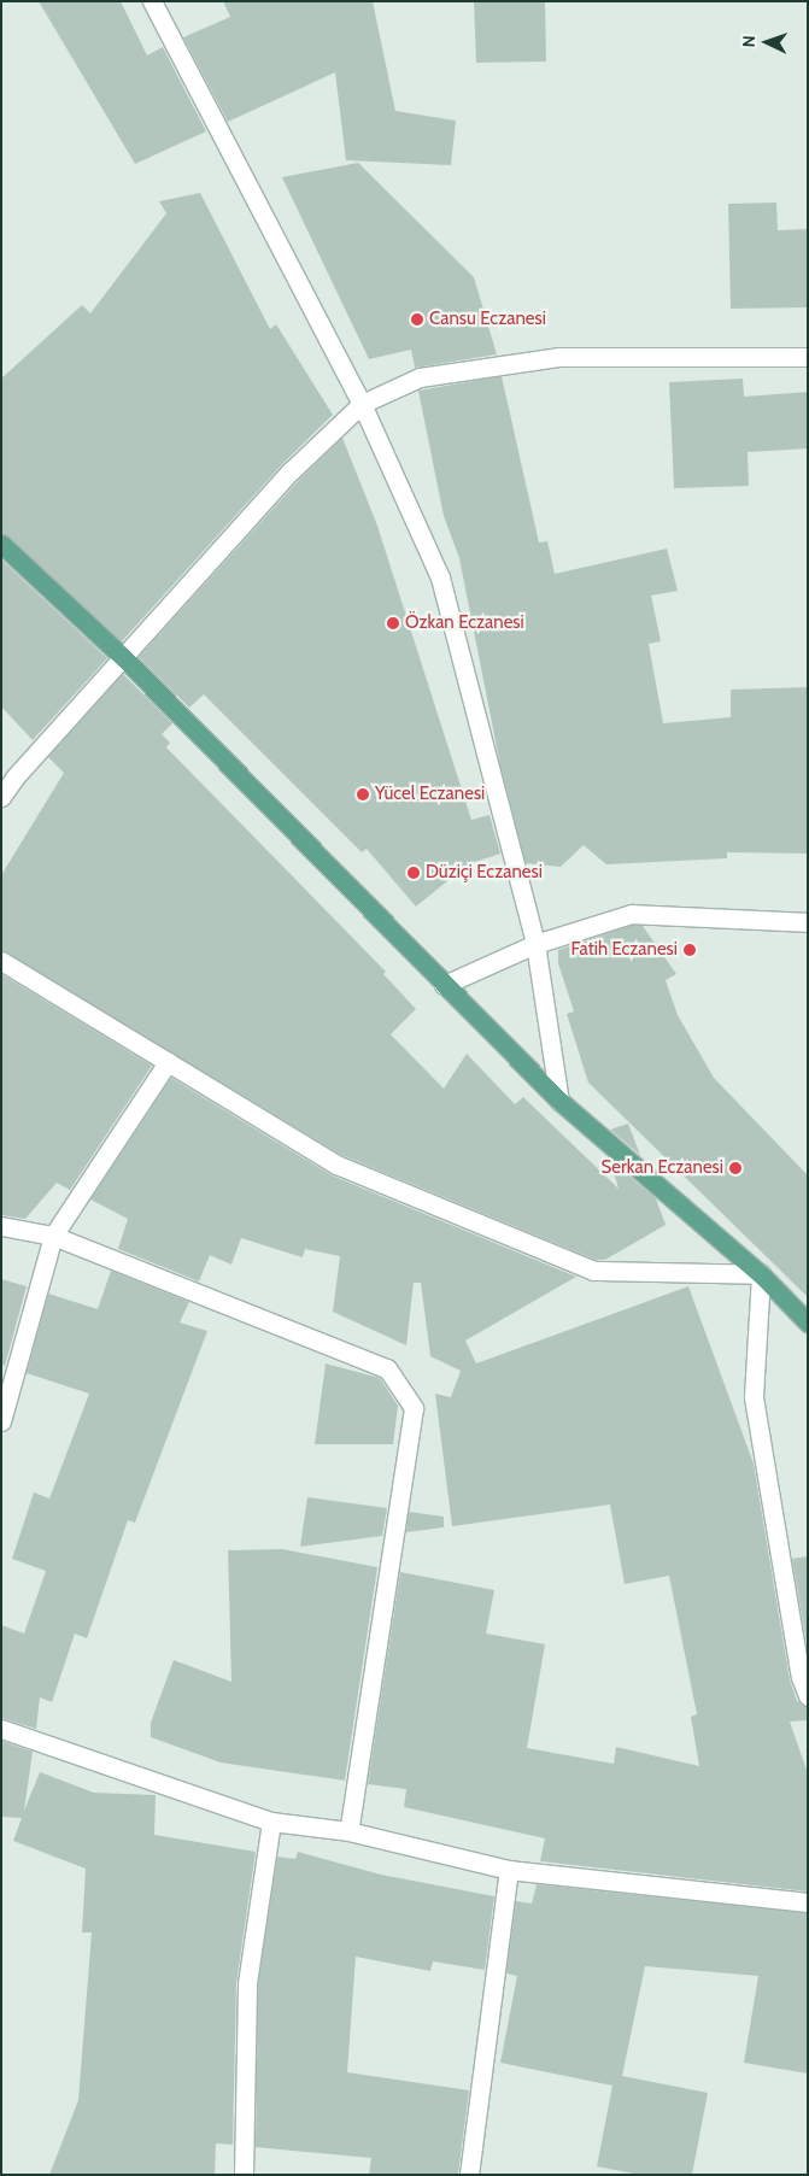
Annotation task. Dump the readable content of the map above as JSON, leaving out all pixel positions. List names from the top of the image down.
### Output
{
  "places": [
    "Cansu Eczanesi",
    "Özkan Eczanesi",
    "Yücel Eczanesi",
    "Düziçi Eczanesi",
    "Fatih Eczanesi",
    "Serkan Eczanesi"
  ],
  "north": "left"
}
